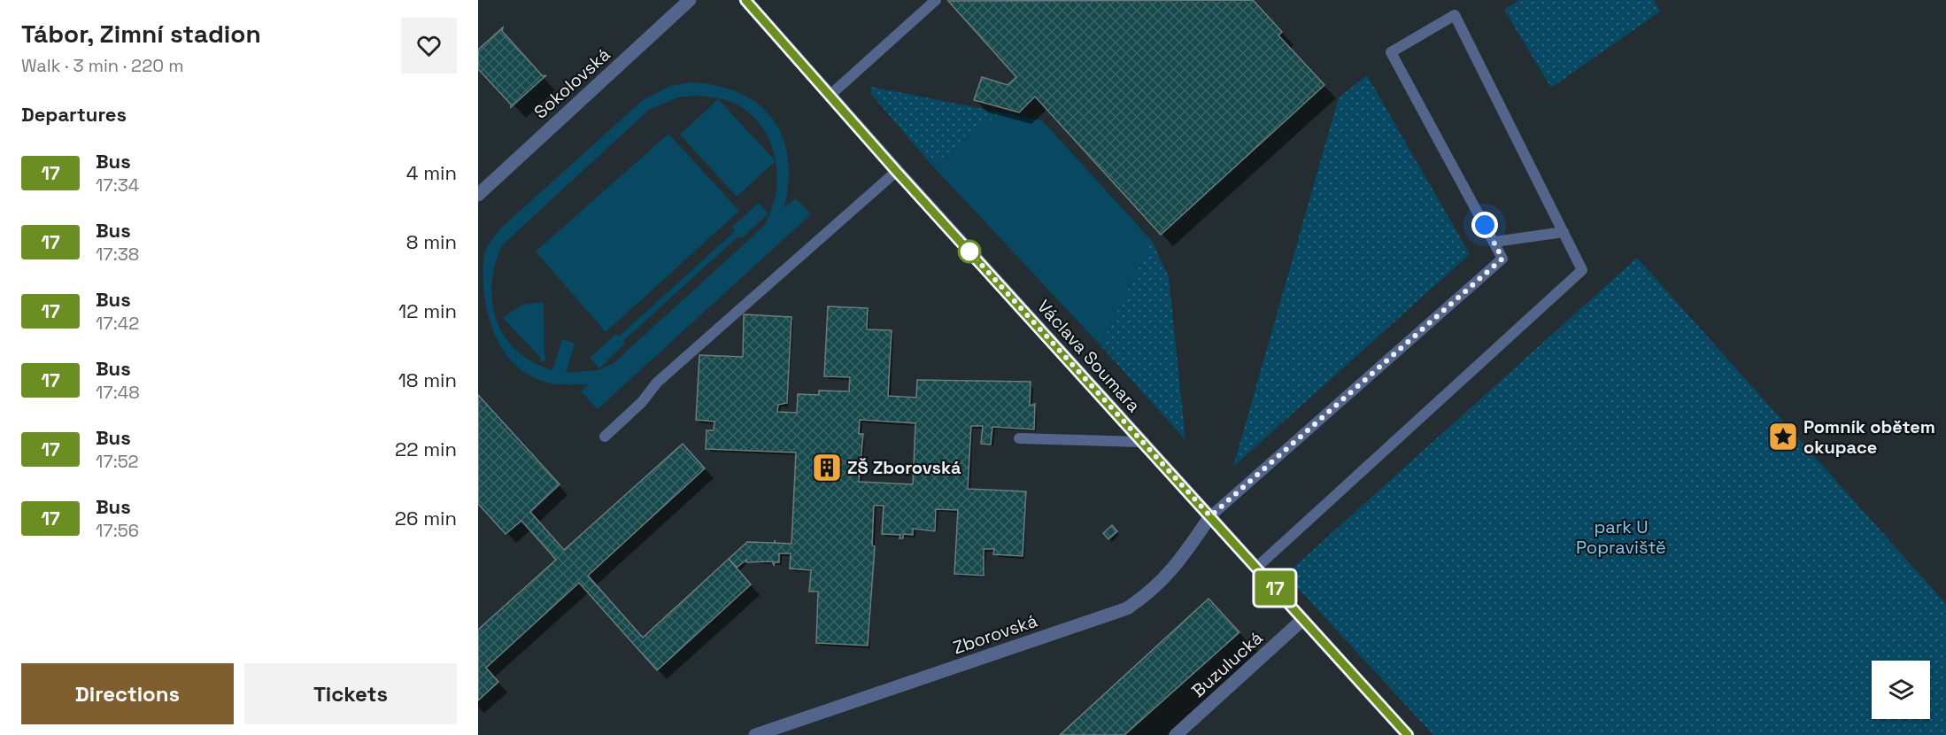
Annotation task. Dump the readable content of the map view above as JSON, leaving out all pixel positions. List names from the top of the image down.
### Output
{
  "streets": {
    "street": [
      "Sokolovská",
      "Václava Soumara",
      "Zborovská",
      "Buzulucká"
    ]
  },
  "crossings": [
    ["Václava Soumara", "Zborovská"],
    ["Václava Soumara", "Buzulucká"]
  ],
  "parks": ["park U Popraviště"],
  "places": {
    "place": ["Pomník obětem okupace"],
    "building": ["ZŠ Zborovská"]
  },
  "lines": ["bus line 17"],
  "page": {
    "heading": [
      ["Tábor, Zimní stadion", "Walk · 3 min · 220 m"],
      "Departures"
    ],
    "on_map": "17",
    "list": [
      {
        "mark": "17",
        "name": "Bus",
        "note": "17:34",
        "value": "4 min"
      },
      {
        "mark": "17",
        "name": "Bus",
        "note": "17:38",
        "value": "8 min"
      },
      {
        "mark": "17",
        "name": "Bus",
        "note": "17:42",
        "value": "12 min"
      },
      {
        "mark": "17",
        "name": "Bus",
        "note": "17:48",
        "value": "18 min"
      },
      {
        "mark": "17",
        "name": "Bus",
        "note": "17:52",
        "value": "22 min"
      },
      {
        "mark": "17",
        "name": "Bus",
        "note": "17:56",
        "value": "26 min"
      }
    ],
    "buttons": ["Directions", "Tickets"]
  }
}
